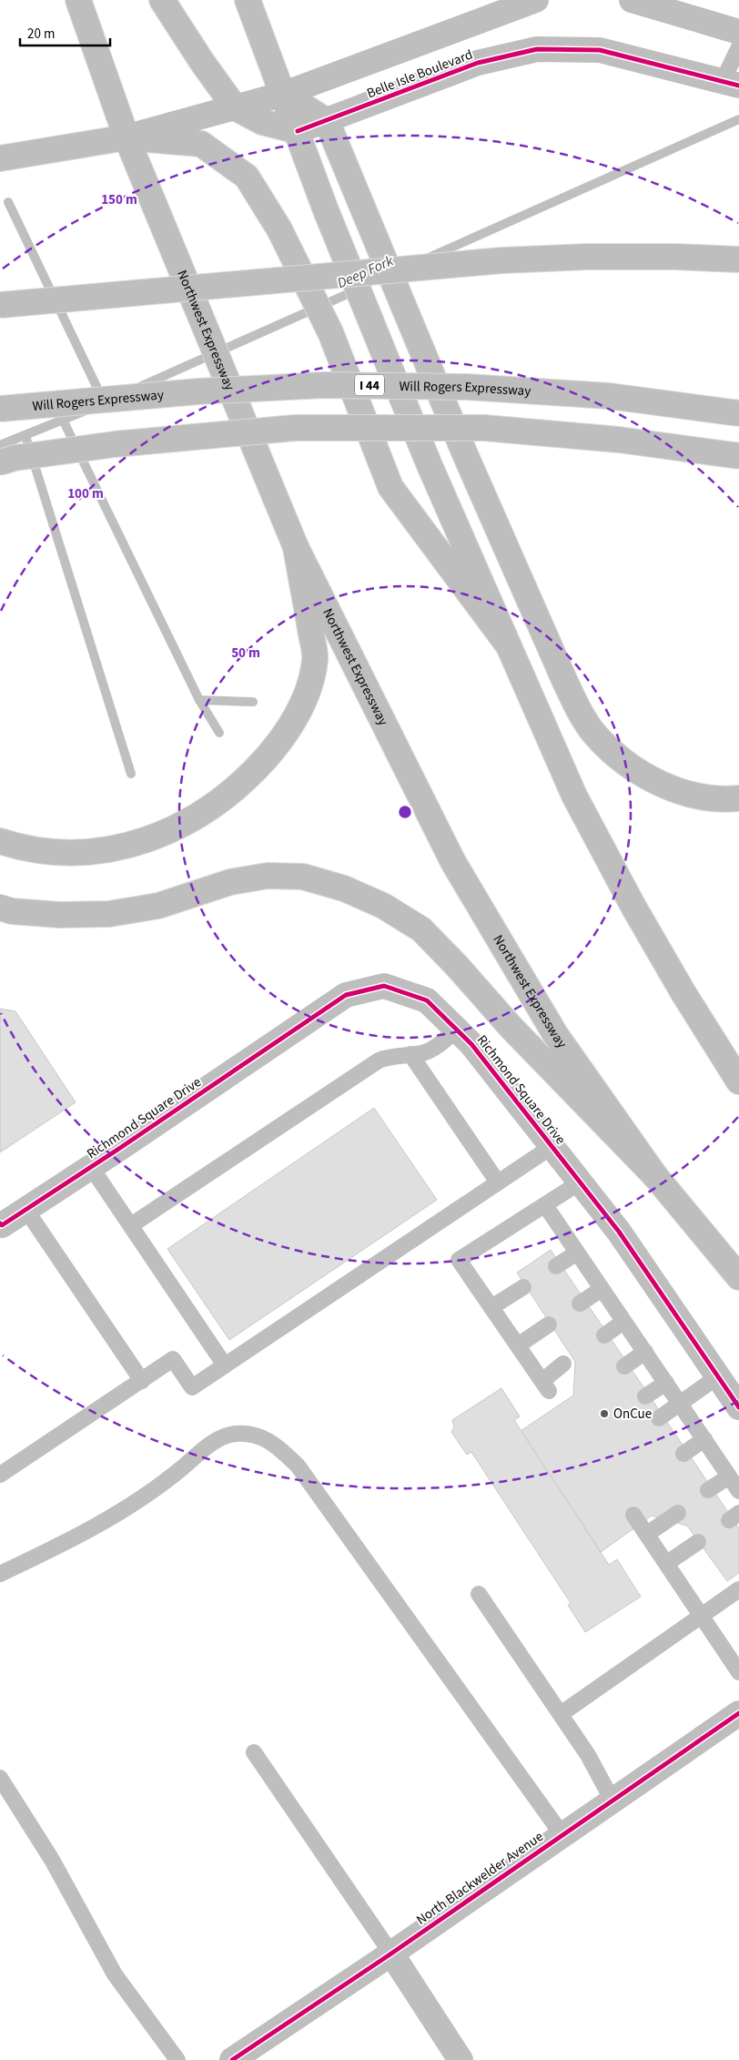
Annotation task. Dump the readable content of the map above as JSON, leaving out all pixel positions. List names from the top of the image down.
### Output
{
  "streets": {
    "main road": [
      "Belle Isle Boulevard",
      "Northwest Expressway",
      "I 44",
      "Will Rogers Expressway",
      "Richmond Square Drive",
      "North Blackwelder Avenue"
    ]
  },
  "crossings": [
    ["Belle Isle Boulevard", "Northwest Expressway"]
  ],
  "water": ["Deep Fork"],
  "places": ["OnCue"],
  "scale_bar": "20 m",
  "rings": ["150 m", "100 m", "50 m"]
}
